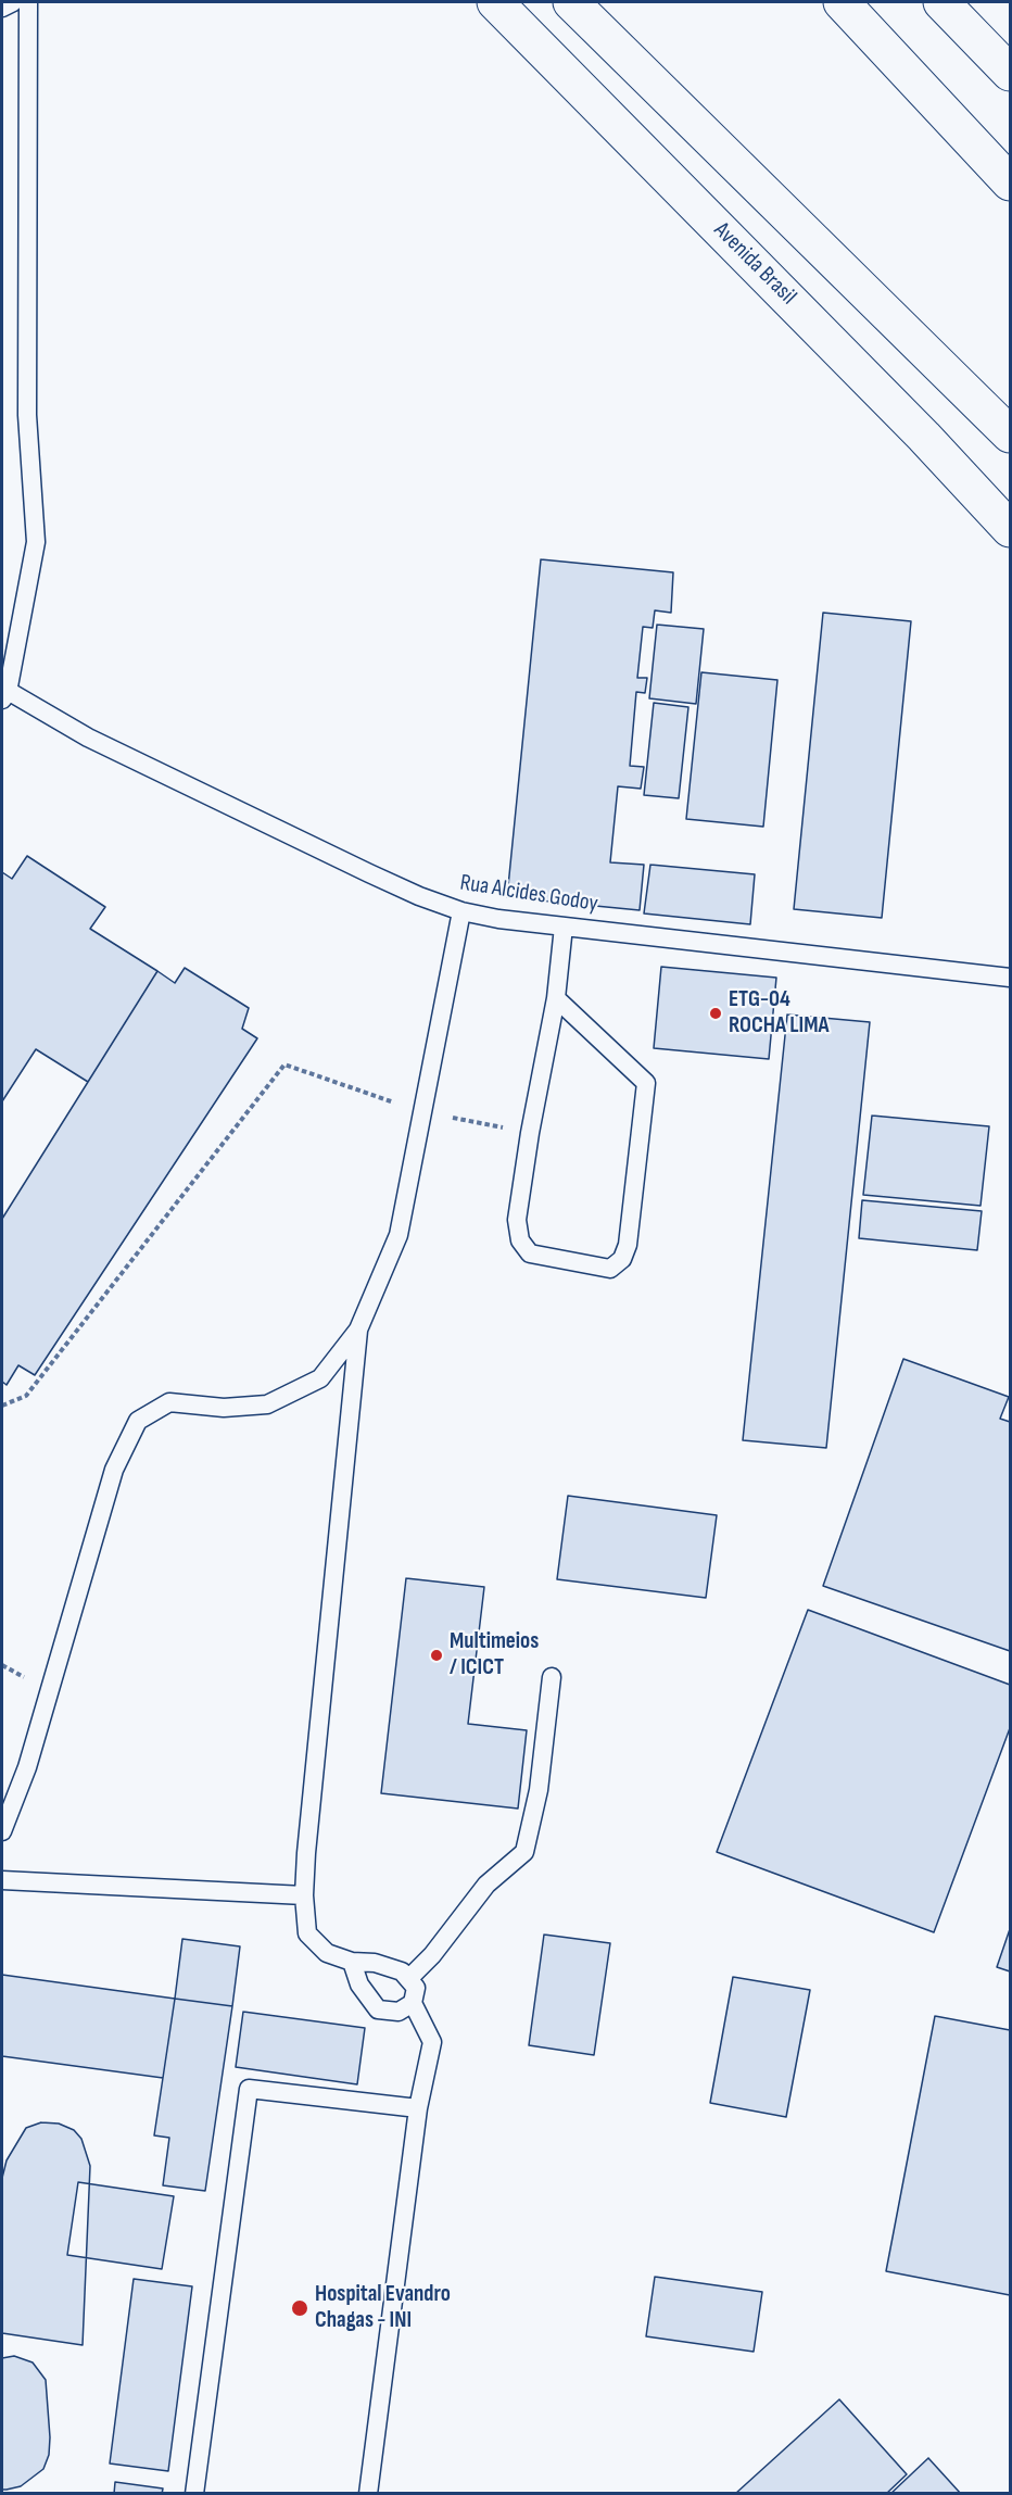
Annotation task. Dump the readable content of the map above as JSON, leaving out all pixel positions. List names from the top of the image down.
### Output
{
  "streets": {
    "highway": ["Avenida Brasil"],
    "lane": ["Rua Alcides Godoy"]
  },
  "places": ["ETG-04 ROCHA LIMA", "Multimeios / ICICT", "Hospital Evandro Chagas - INI"]
}
